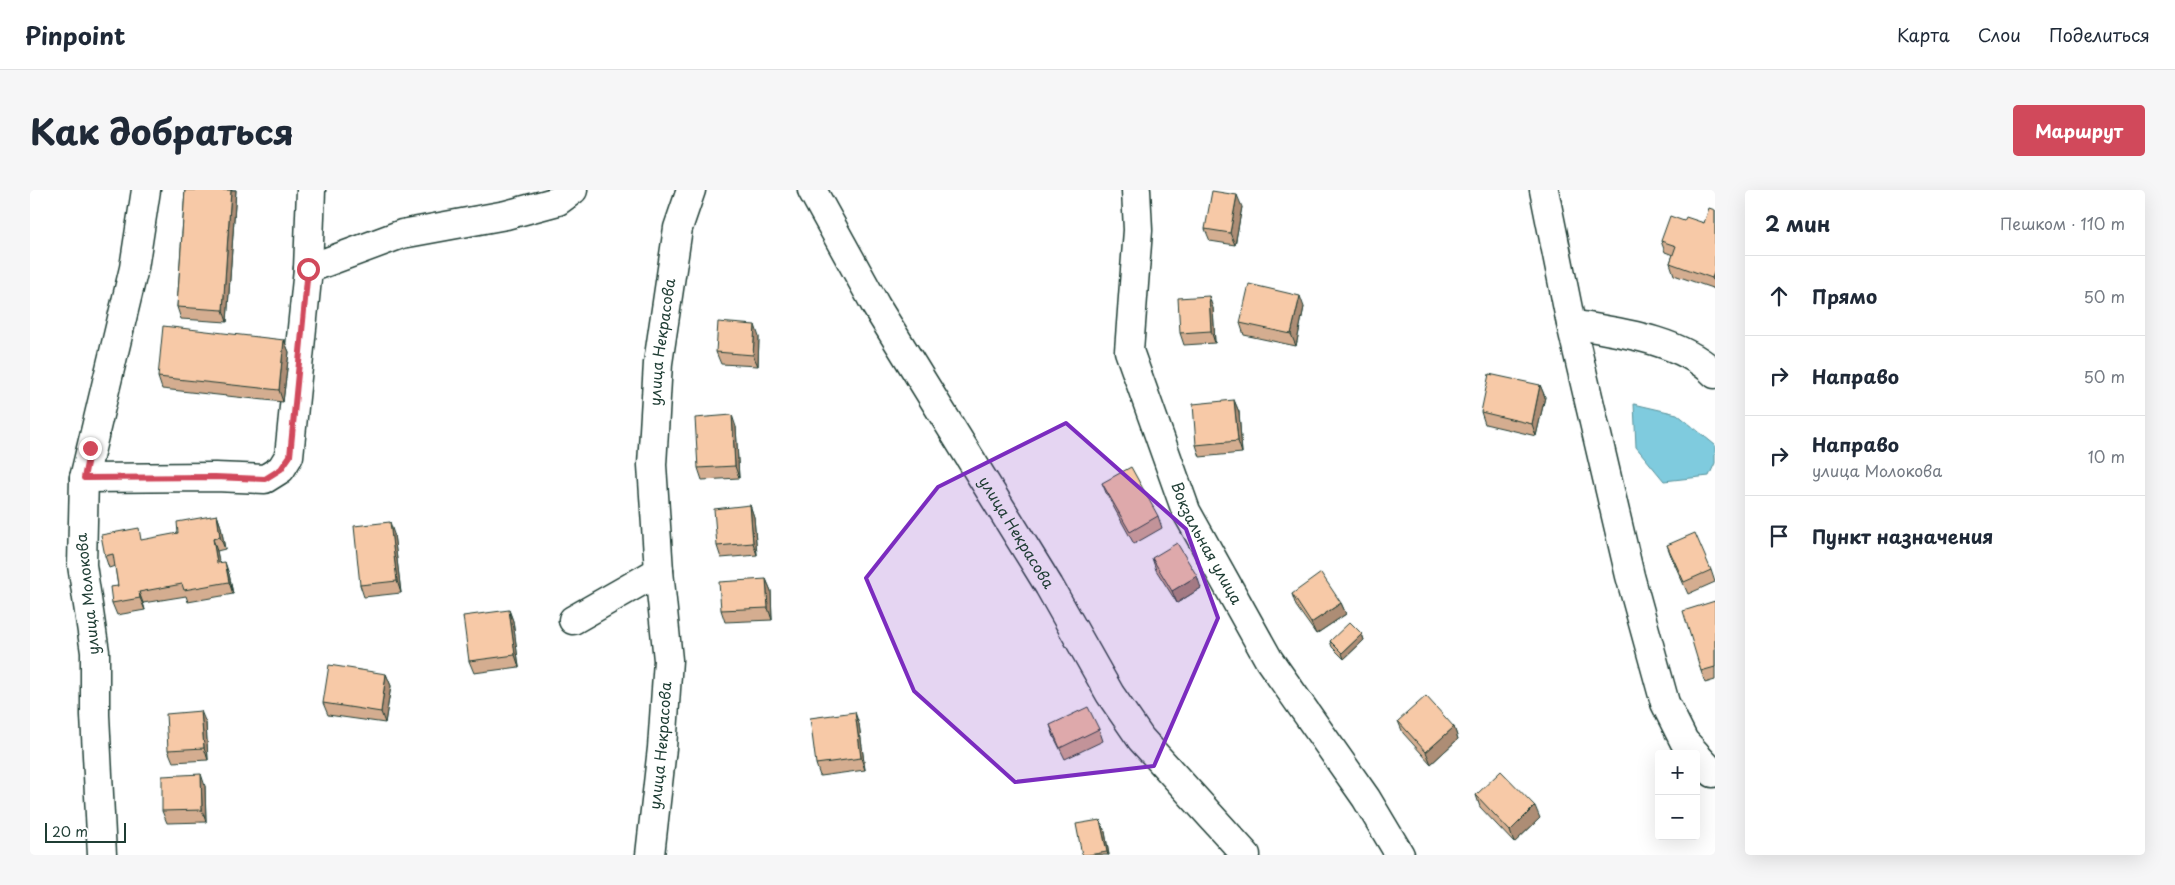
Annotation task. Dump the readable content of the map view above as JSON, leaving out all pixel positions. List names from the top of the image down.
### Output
{
  "streets": {
    "street": ["улица Некрасова", "Вокзальная улица", "улица Молокова"]
  },
  "scale_bar": "20 m",
  "page": {
    "header": "Pinpoint",
    "nav": ["Карта", "Слои", "Поделиться"],
    "title": "Как добраться",
    "buttons": "Маршрут",
    "heading": ["2 мин", "Пешком · 110 m"],
    "list": [
      ["Прямо", "50 m"],
      ["Направо", "50 m"],
      ["Направо", "улица Молокова", "10 m"],
      "Пункт назначения"
    ],
    "map_buttons": ["+", "−"],
    "scale": "20 m"
  }
}
